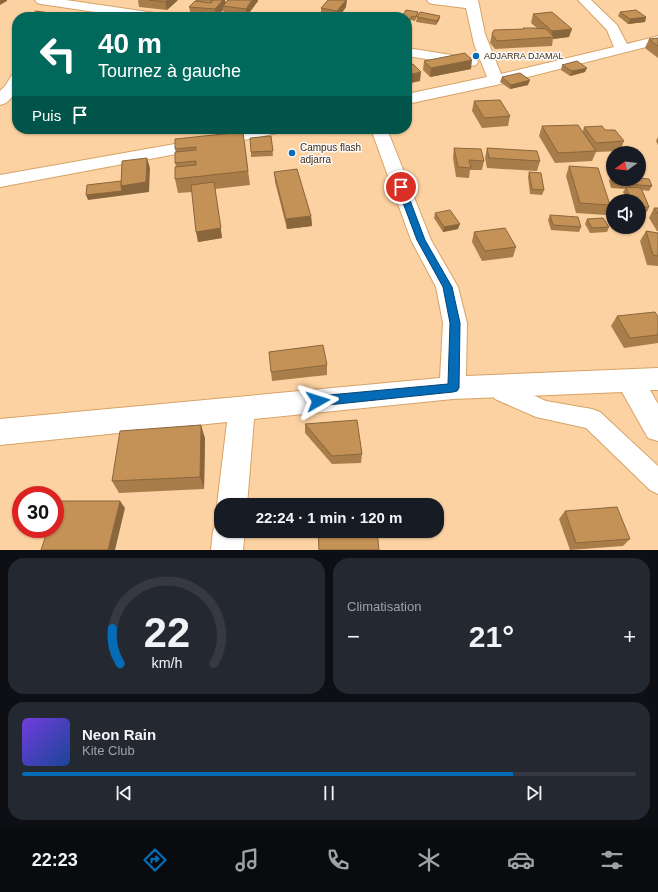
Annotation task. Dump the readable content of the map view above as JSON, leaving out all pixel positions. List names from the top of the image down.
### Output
{
  "places": ["ADJARRA DJAMAL", "Campus flash adjarra"],
  "north": "left",
  "page": {
    "turn": ["40 m", "Tournez à gauche"],
    "then": "Puis",
    "limit": "30",
    "trip": "22:24 · 1 min · 120 m",
    "tile": "Climatisation",
    "heat": ["−", "21°", "+"],
    "song": ["Neon Rain", "Kite Club"],
    "tabs": "22:23",
    "gauge": ["22", "km/h"]
  }
}
